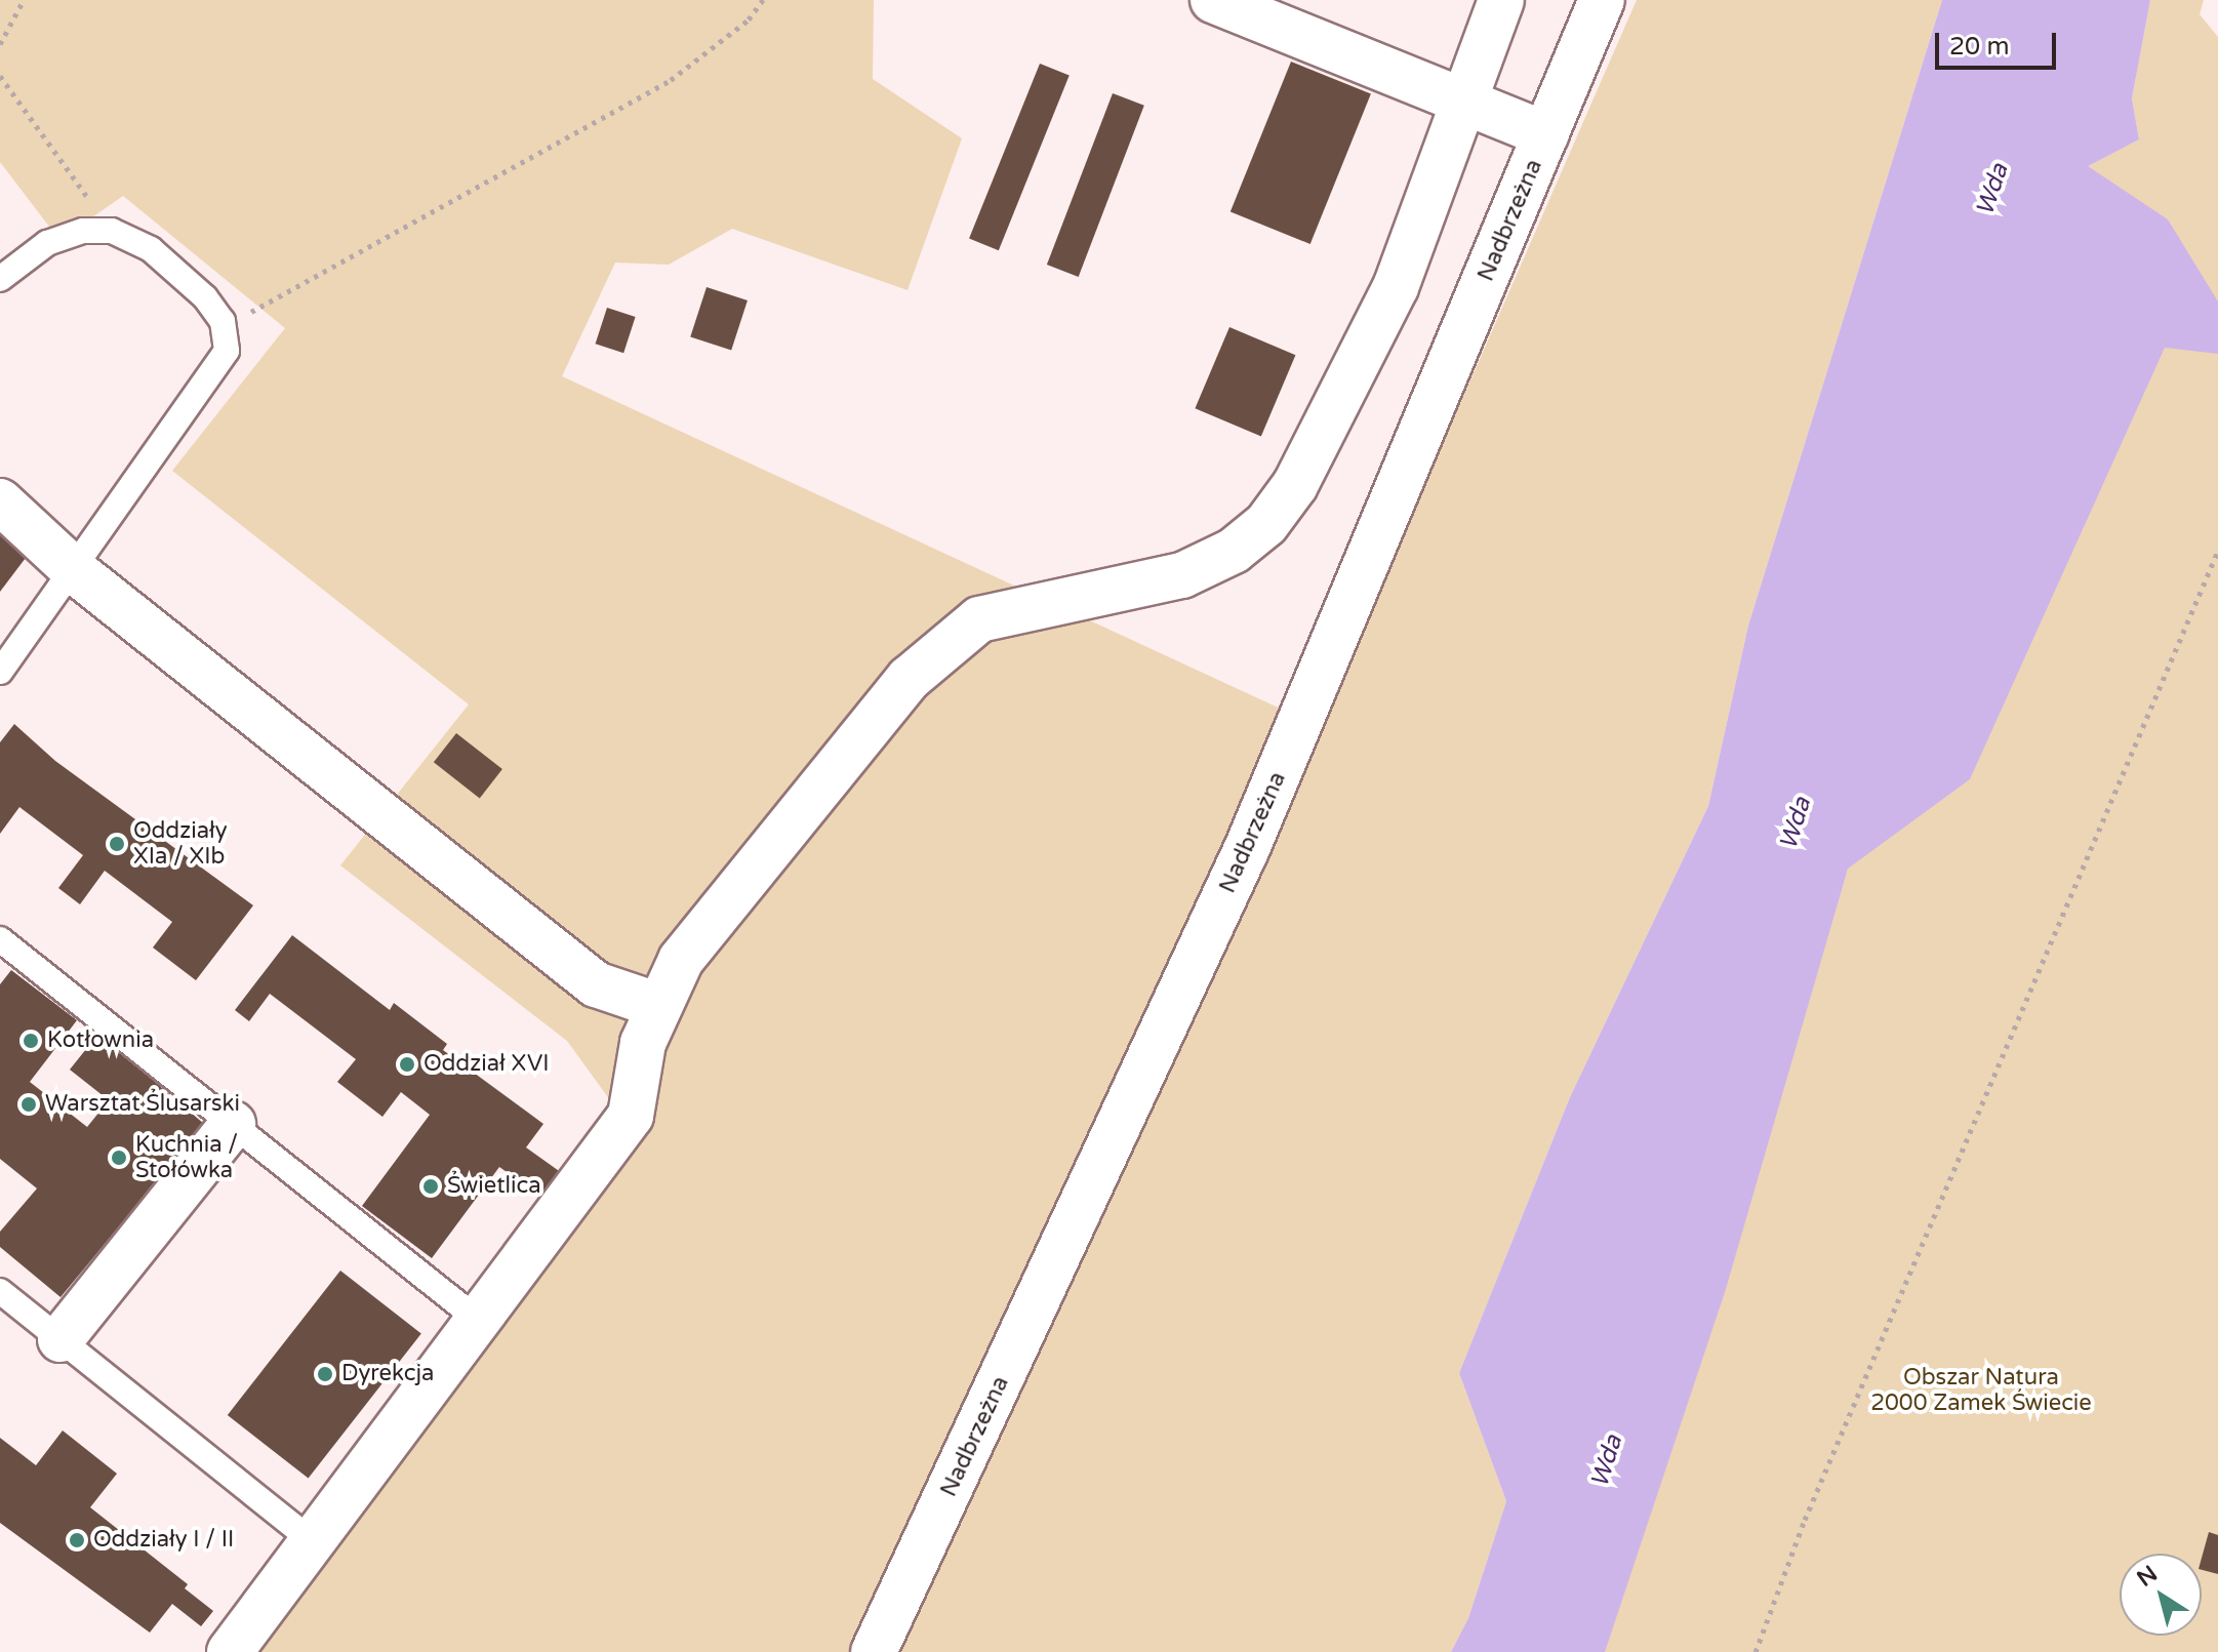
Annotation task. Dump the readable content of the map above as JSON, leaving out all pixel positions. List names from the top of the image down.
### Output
{
  "streets": {
    "street": ["Nadbrzeżna"]
  },
  "water": ["Wda"],
  "parks": ["Obszar Natura 2000 Zamek Świecie"],
  "places": [
    "Oddziały XIa / XIb",
    "Kotłownia",
    "Oddział XVI",
    "Warsztat Ślusarski",
    "Kuchnia / Stołówka",
    "Świetlica",
    "Dyrekcja",
    "Oddziały I / II"
  ],
  "scale_bar": "20 m",
  "north": "top left"
}
